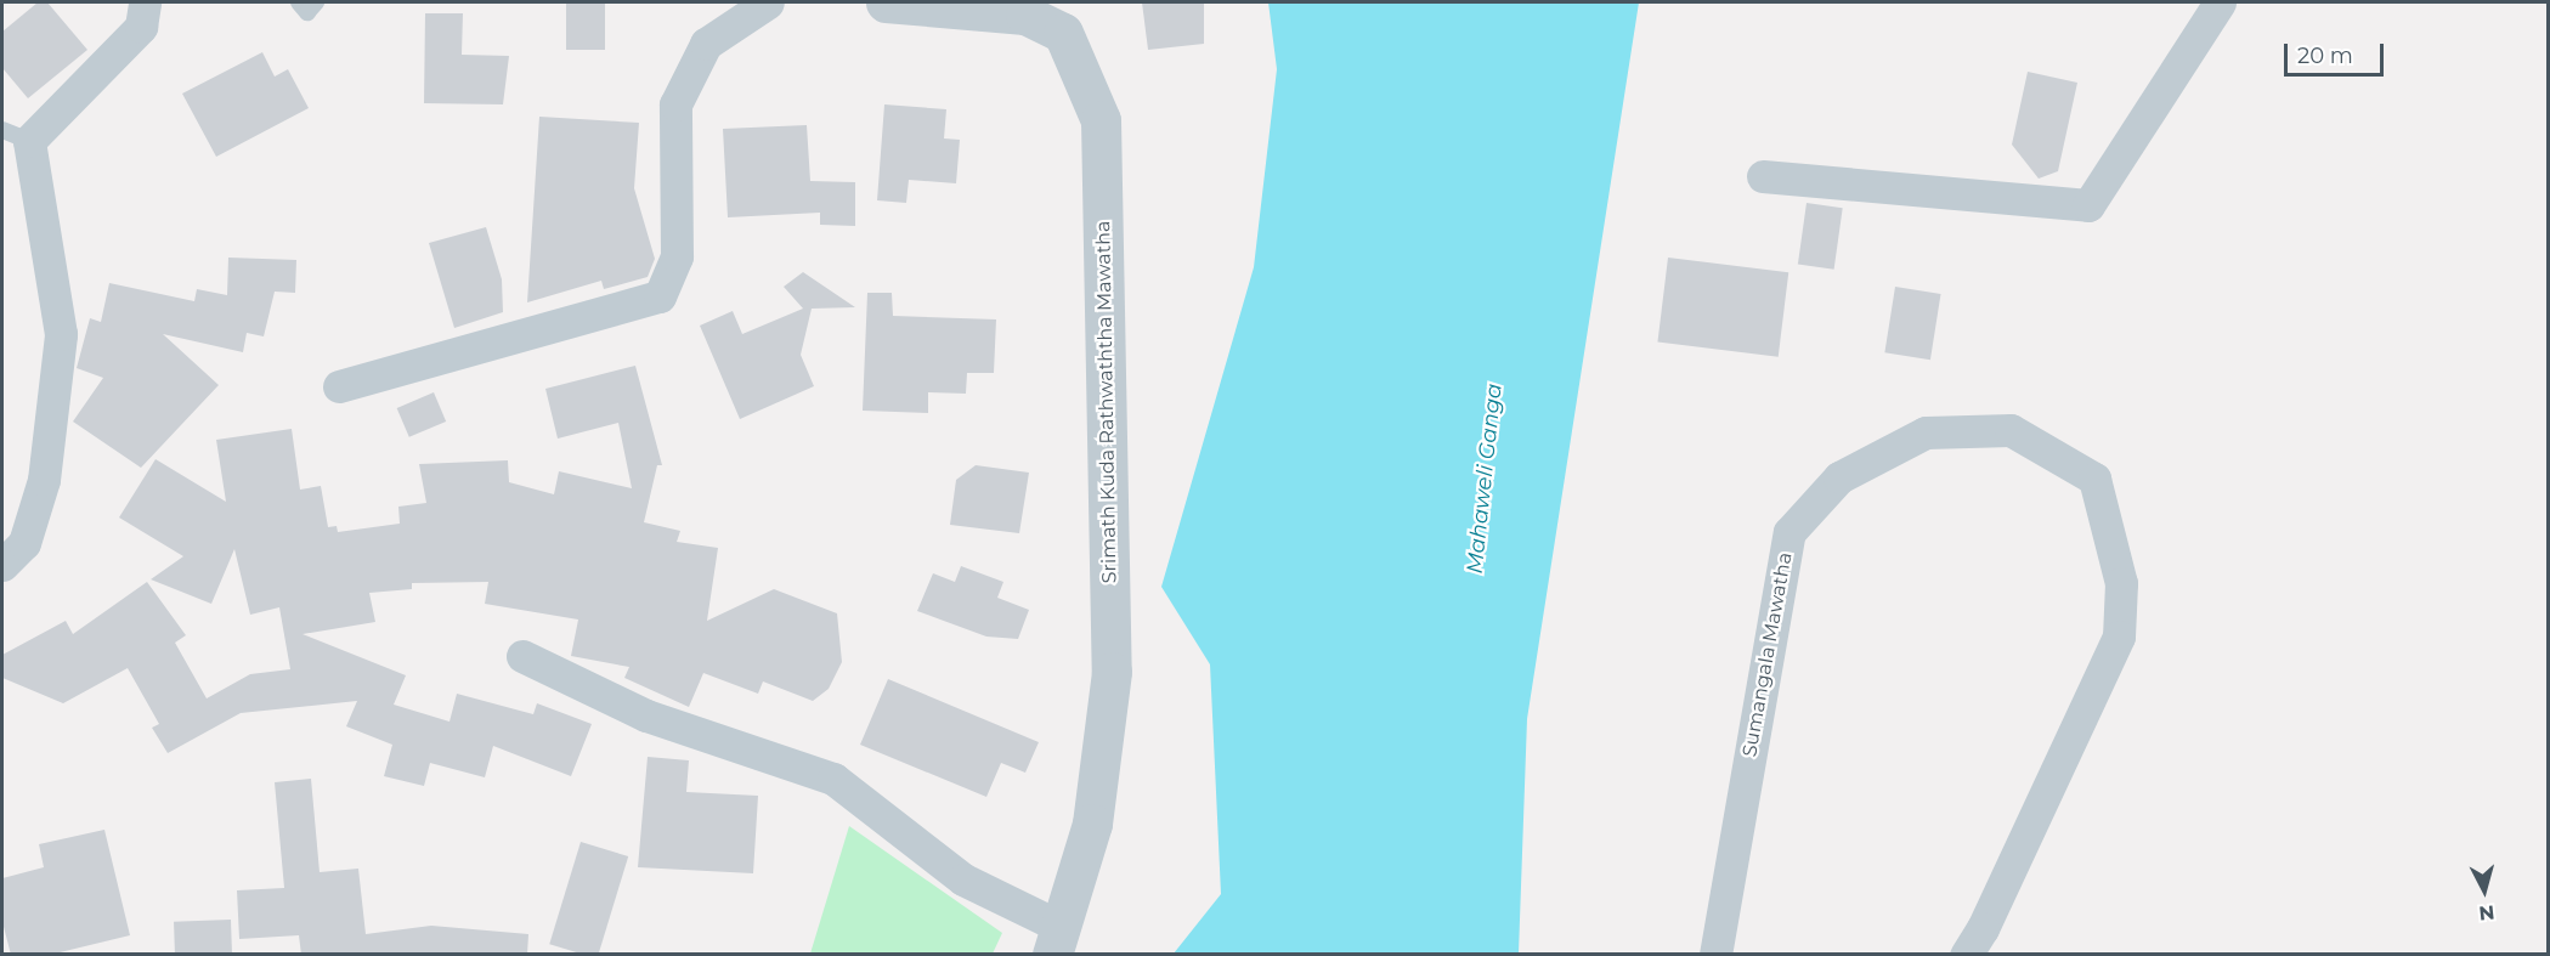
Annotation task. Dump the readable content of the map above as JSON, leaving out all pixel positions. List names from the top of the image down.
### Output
{
  "streets": {
    "street": ["Srimath Kuda Rathwaththa Mawatha", "Sumangala Mawatha"]
  },
  "water": ["Mahaweli Ganga"],
  "scale_bar": "20 m",
  "north": "bottom"
}
